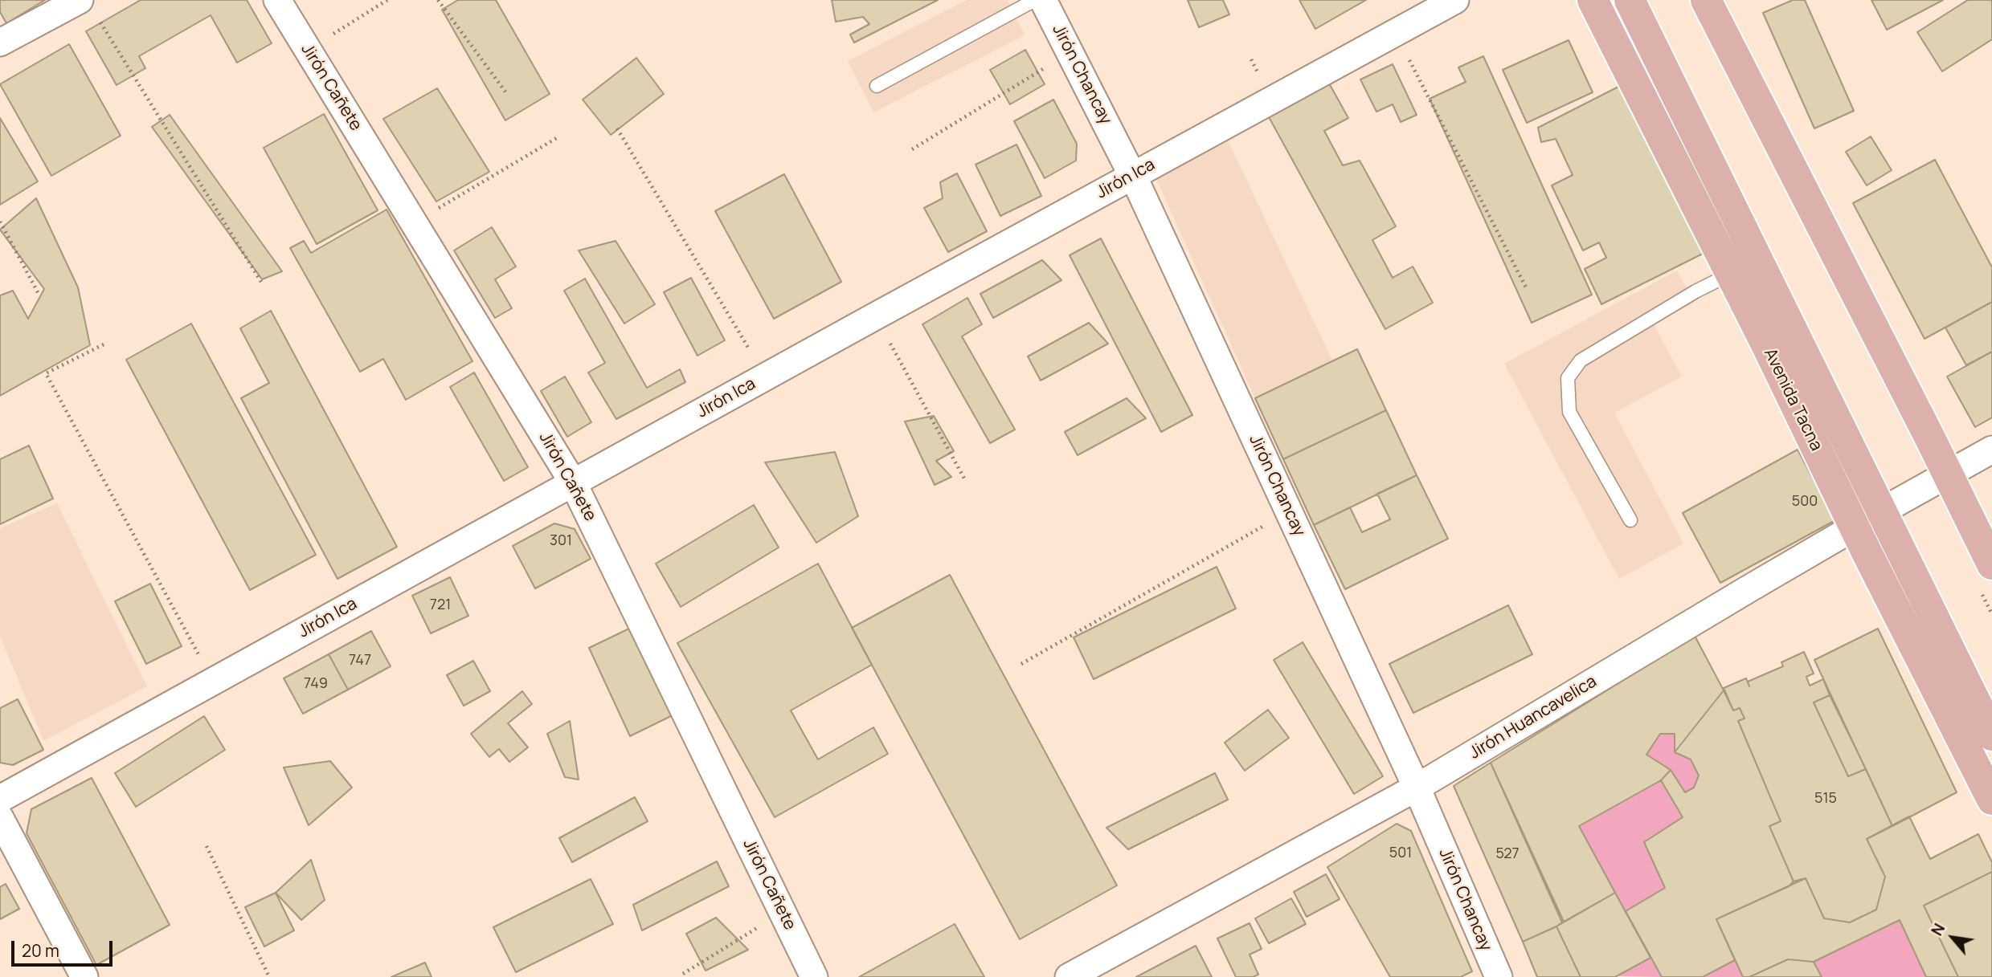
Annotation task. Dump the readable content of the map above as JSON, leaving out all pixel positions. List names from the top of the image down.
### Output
{
  "streets": {
    "main road": ["Avenida Tacna"],
    "street": [
      "Jirón Chancay",
      "Jirón Cañete",
      "Jirón Ica",
      "Jirón Huancavelica"
    ]
  },
  "crossings": [
    ["Jirón Chancay", "Jirón Ica"],
    ["Jirón Chancay", "Jirón Huancavelica"],
    ["Jirón Cañete", "Jirón Ica"],
    ["Avenida Tacna", "Jirón Huancavelica"]
  ],
  "house_numbers": [
    "500",
    "301",
    "721",
    "747",
    "749",
    "515",
    "501",
    "527"
  ],
  "scale_bar": "20 m",
  "north": "top left"
}
